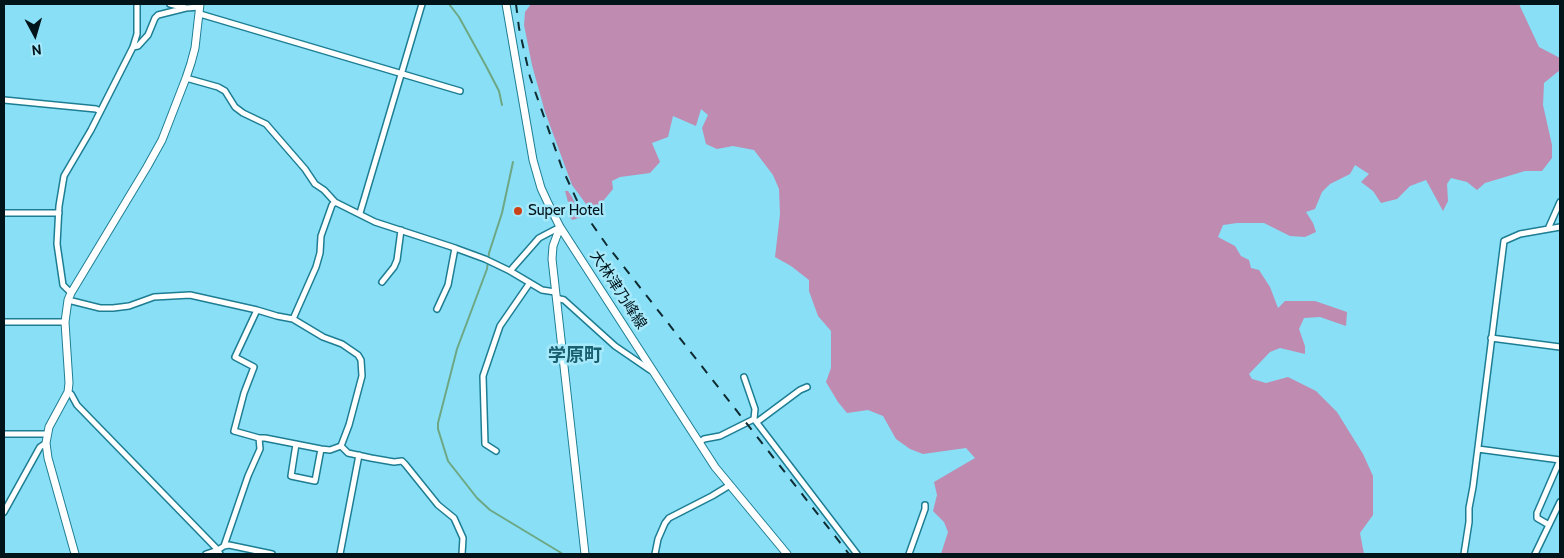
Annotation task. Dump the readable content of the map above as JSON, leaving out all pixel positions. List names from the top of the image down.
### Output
{
  "streets": {
    "street": ["大林津乃峰線"]
  },
  "districts": ["学原町"],
  "places": ["Super Hotel"],
  "north": "bottom"
}
